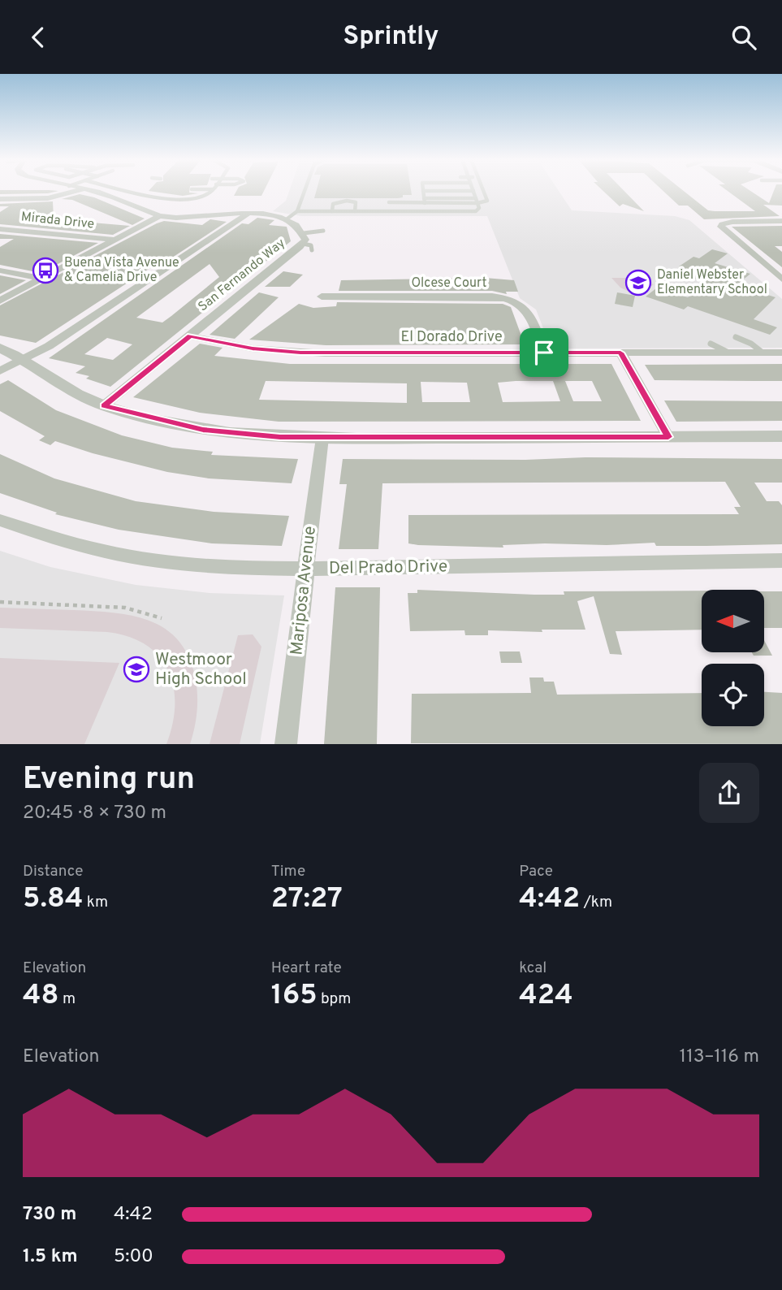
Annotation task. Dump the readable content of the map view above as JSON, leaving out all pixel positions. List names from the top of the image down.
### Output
{
  "streets": {
    "street": [
      "Mirada Drive",
      "San Fernando Way",
      "Olcese Court",
      "El Dorado Drive",
      "Del Prado Drive",
      "Mariposa Avenue"
    ]
  },
  "crossings": [
    ["San Fernando Way", "El Dorado Drive"],
    ["Olcese Court", "El Dorado Drive"],
    ["Del Prado Drive", "Mariposa Avenue"]
  ],
  "places": {
    "bus stop": ["Buena Vista Avenue & Camelia Drive"],
    "school or university": ["Daniel Webster Elementary School", "Westmoor High School"]
  },
  "north": "left",
  "page": {
    "header": "Sprintly",
    "heading": ["Evening run", "20:45 · 8 × 730 m"],
    "stats": [
      ["Distance", "5.84 km"],
      ["Time", "27:27"],
      ["Pace", "4:42 /km"],
      ["Elevation", "48 m"],
      ["Heart rate", "165 bpm"],
      ["kcal", "424"]
    ],
    "chart": ["Elevation", "113–116 m"],
    "list": [
      {
        "name": "730 m",
        "note": "4:42"
      },
      {
        "name": "1.5 km",
        "note": "5:00"
      }
    ]
  }
}
